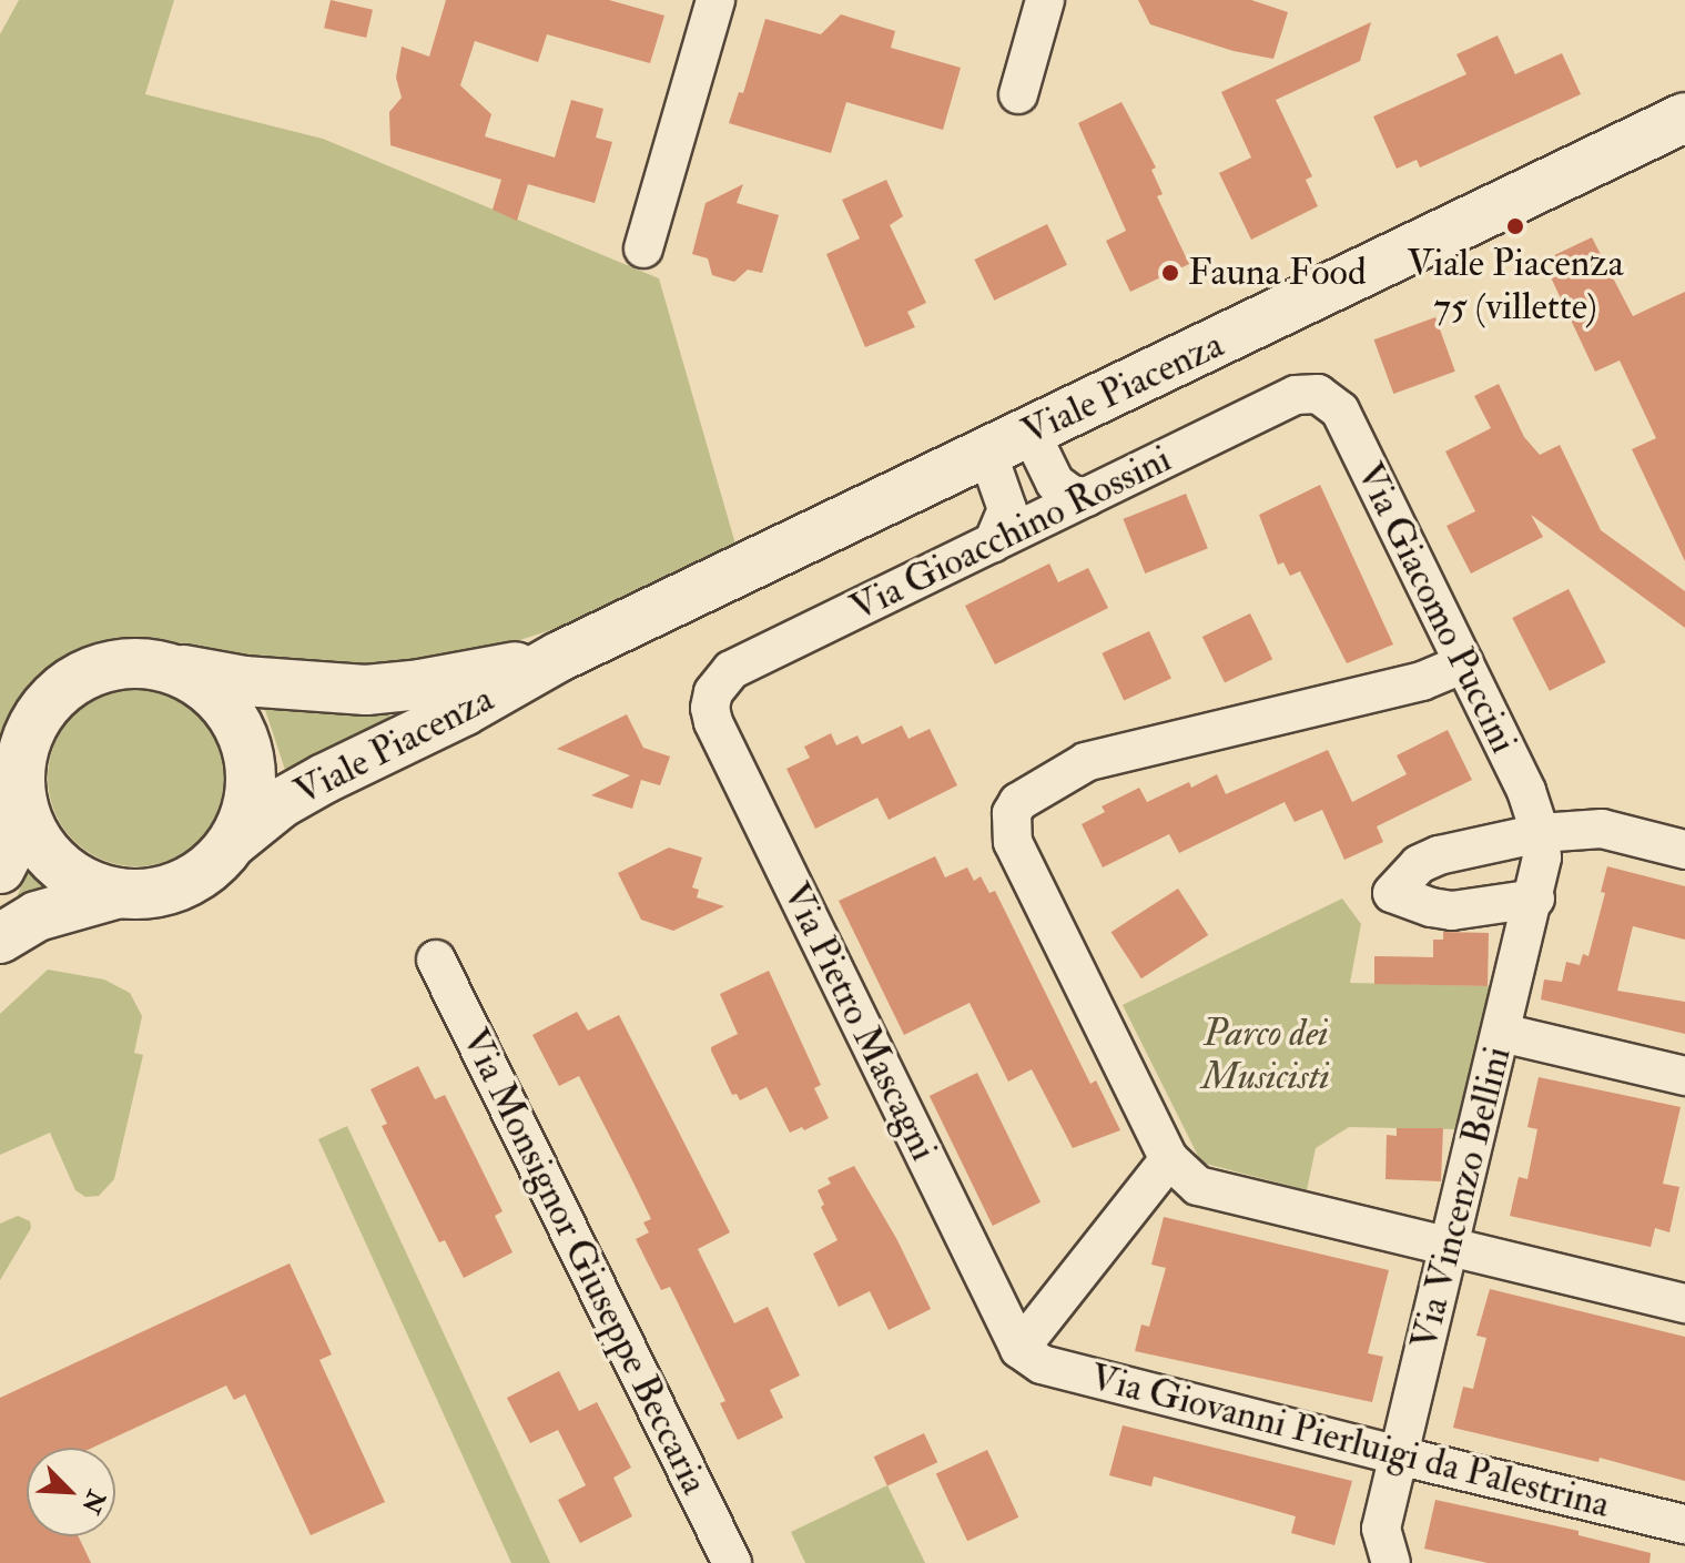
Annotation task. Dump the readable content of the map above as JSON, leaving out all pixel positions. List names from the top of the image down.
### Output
{
  "streets": {
    "street": [
      "Viale Piacenza",
      "Via Gioacchino Rossini",
      "Via Giacomo Puccini",
      "Via Pietro Mascagni",
      "Via Vincenzo Bellini",
      "Via Monsignor Giuseppe Beccaria",
      "Via Giovanni Pierluigi da Palestrina"
    ]
  },
  "crossings": [
    ["Via Gioacchino Rossini", "Via Giacomo Puccini"],
    ["Via Gioacchino Rossini", "Via Pietro Mascagni"],
    ["Via Giacomo Puccini", "Via Vincenzo Bellini"],
    ["Via Pietro Mascagni", "Via Giovanni Pierluigi da Palestrina"],
    ["Via Vincenzo Bellini", "Via Giovanni Pierluigi da Palestrina"]
  ],
  "parks": ["Parco dei Musicisti"],
  "places": ["Viale Piacenza 75 (villette)", "Fauna Food"],
  "north": "bottom right"
}
